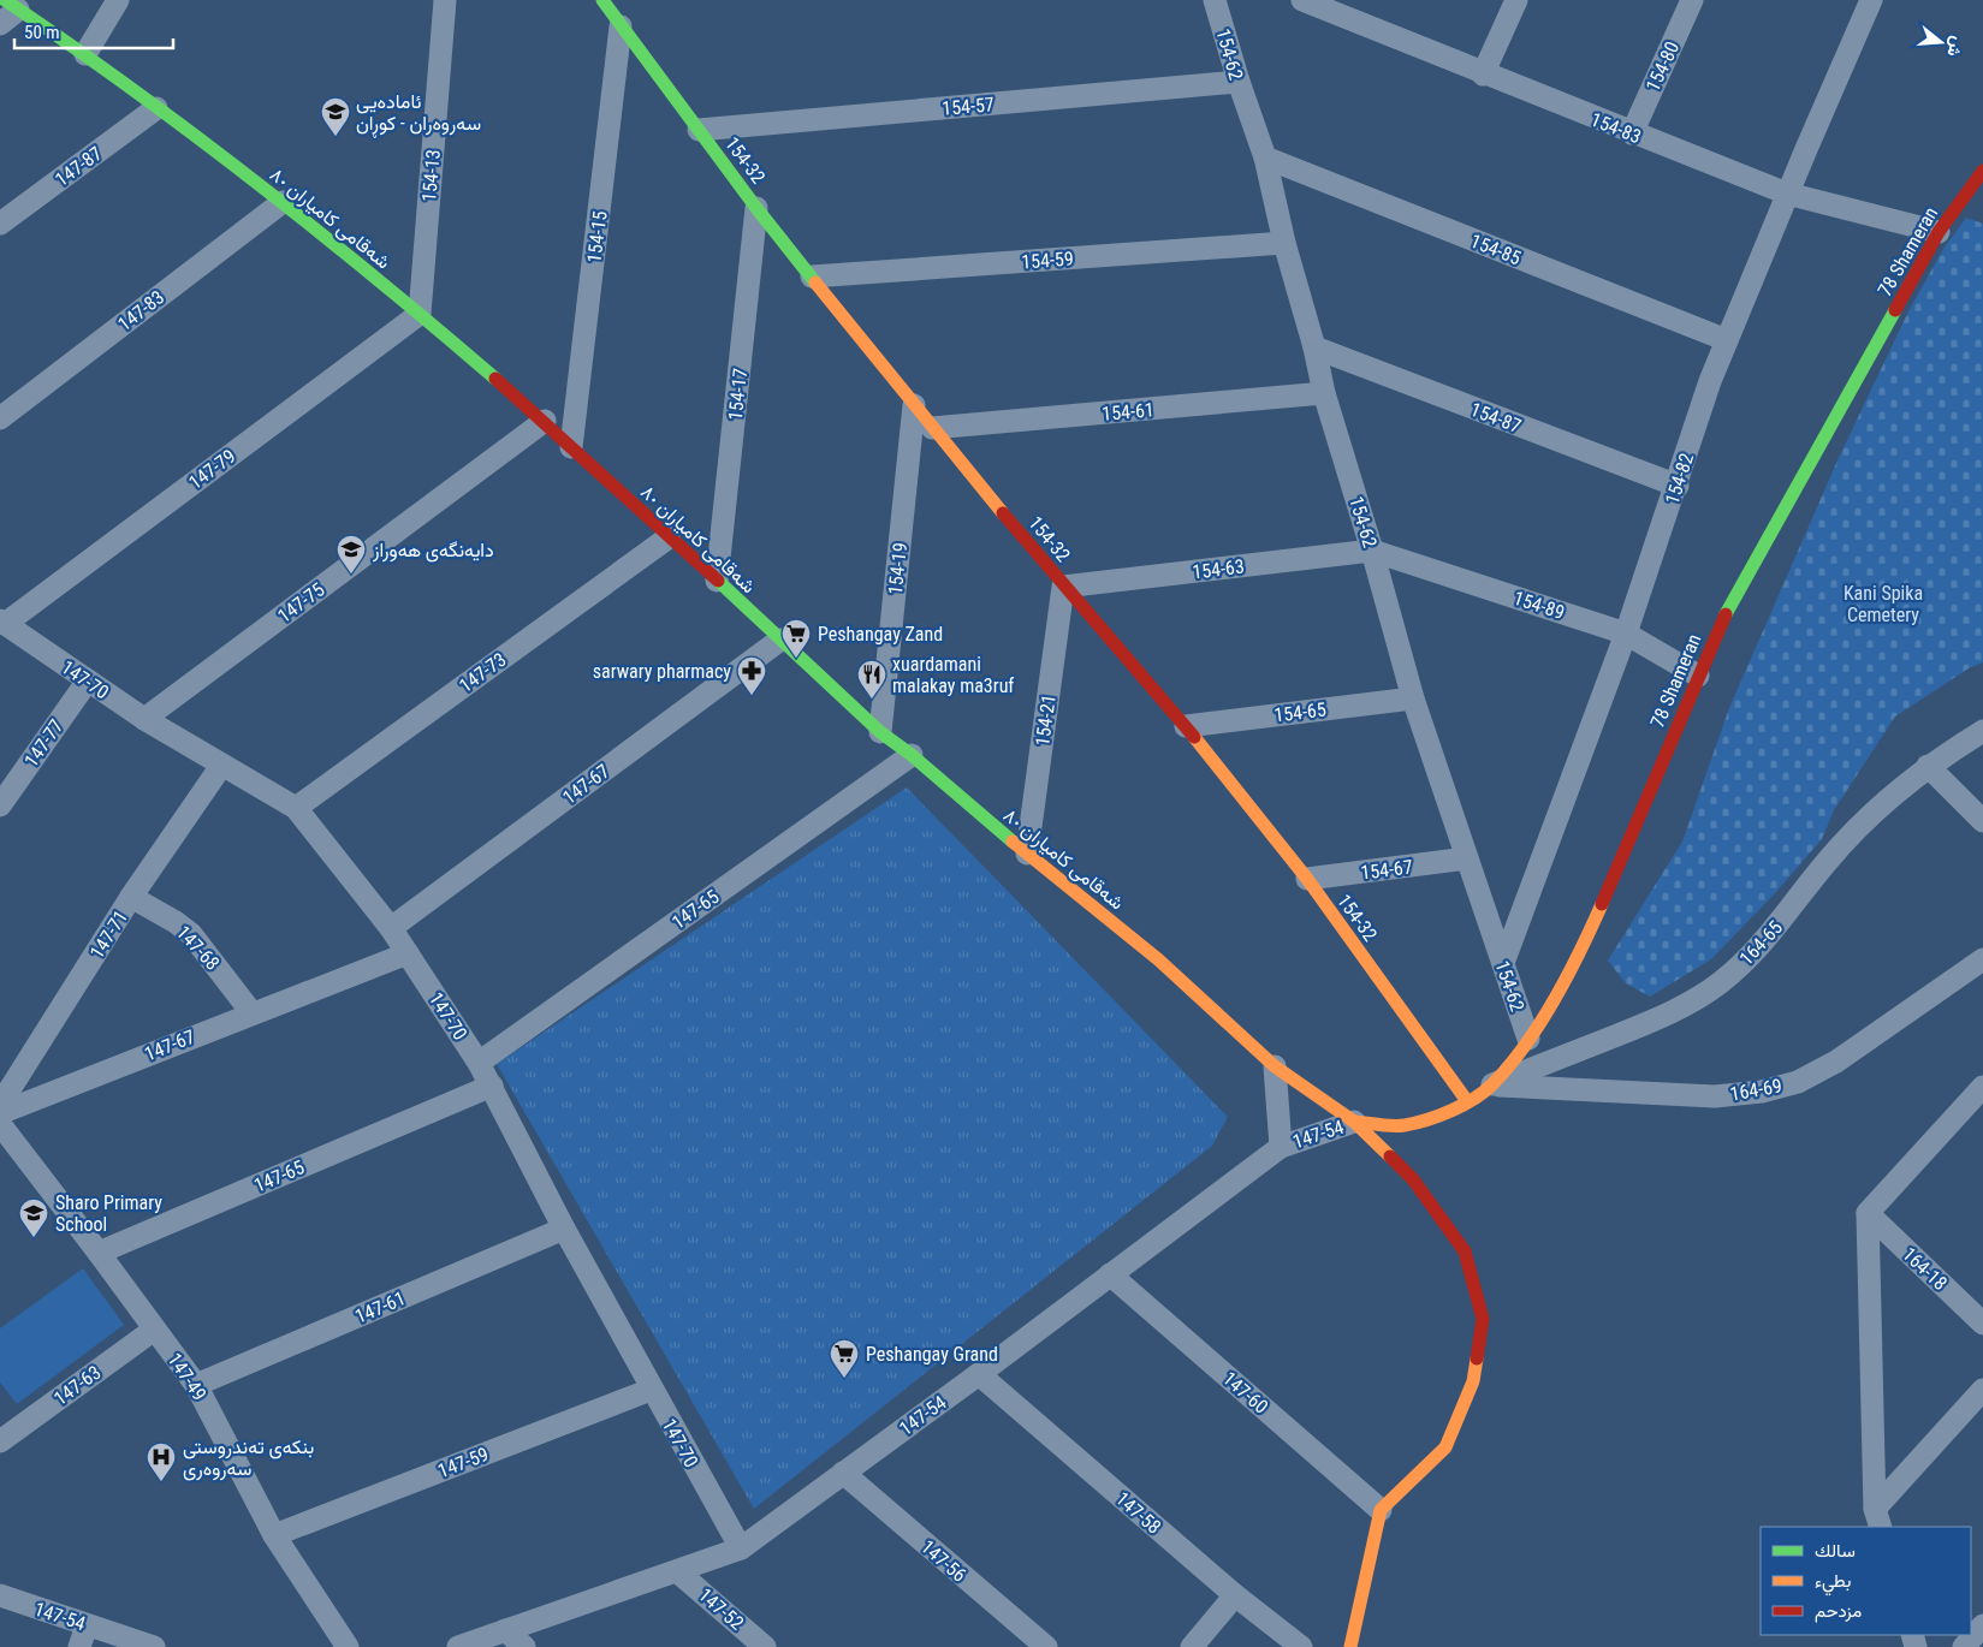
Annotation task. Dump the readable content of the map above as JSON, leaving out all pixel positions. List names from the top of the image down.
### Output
{
  "streets": {
    "street": [
      "154-62",
      "154-80",
      "154-57",
      "154-83",
      "154-32",
      "147-87",
      "154-13",
      "شەقامی کامیاران ٨٠",
      "154-15",
      "154-85",
      "78 Shameran",
      "154-59",
      "147-83",
      "154-17",
      "154-61",
      "154-87",
      "147-79",
      "154-82",
      "154-19",
      "154-63",
      "147-75",
      "154-89",
      "147-73",
      "147-70",
      "154-65",
      "154-21",
      "147-77",
      "147-67",
      "154-67",
      "147-65",
      "147-71",
      "164-65",
      "147-68",
      "164-69",
      "147-54",
      "164-18",
      "147-61",
      "147-49",
      "147-63",
      "147-60",
      "147-59",
      "147-58",
      "147-56",
      "147-52"
    ]
  },
  "crossings": [
    ["154-62", "154-57"],
    ["154-62", "154-85"],
    ["154-62", "78 Shameran"],
    ["154-62", "154-59"],
    ["154-62", "154-61"],
    ["154-62", "154-87"],
    ["154-62", "154-82"],
    ["154-62", "154-63"],
    ["154-62", "154-89"],
    ["154-62", "154-65"],
    ["154-62", "154-67"],
    ["154-80", "154-83"],
    ["154-57", "154-32"],
    ["154-83", "78 Shameran"],
    ["154-83", "154-82"],
    ["154-32", "154-15"],
    ["154-32", "78 Shameran"],
    ["154-32", "154-59"],
    ["154-32", "154-17"],
    ["154-32", "154-61"],
    ["154-32", "154-19"],
    ["154-32", "154-63"],
    ["154-32", "154-65"],
    ["154-32", "154-21"],
    ["154-32", "154-67"],
    ["147-87", "شەقامی کامیاران ٨٠"],
    ["154-13", "شەقامی کامیاران ٨٠"],
    ["154-13", "147-79"],
    ["شەقامی کامیاران ٨٠", "154-15"],
    ["شەقامی کامیاران ٨٠", "78 Shameran"],
    ["شەقامی کامیاران ٨٠", "147-83"],
    ["شەقامی کامیاران ٨٠", "154-17"],
    ["شەقامی کامیاران ٨٠", "147-79"],
    ["شەقامی کامیاران ٨٠", "154-19"],
    ["شەقامی کامیاران ٨٠", "147-75"],
    ["شەقامی کامیاران ٨٠", "147-73"],
    ["شەقامی کامیاران ٨٠", "154-21"],
    ["شەقامی کامیاران ٨٠", "147-67"],
    ["شەقامی کامیاران ٨٠", "147-65"],
    ["شەقامی کامیاران ٨٠", "147-54"],
    ["شەقامی کامیاران ٨٠", "147-60"],
    ["154-85", "154-82"],
    ["78 Shameran", "154-89"],
    ["78 Shameran", "164-65"],
    ["78 Shameran", "164-69"],
    ["78 Shameran", "147-54"],
    ["154-87", "154-82"],
    ["147-79", "147-70"],
    ["154-82", "154-89"],
    ["154-63", "154-89"],
    ["154-63", "154-21"],
    ["147-75", "147-70"],
    ["147-73", "147-70"],
    ["147-70", "147-77"],
    ["147-70", "147-67"],
    ["147-70", "147-65"],
    ["147-70", "147-71"],
    ["147-70", "147-54"],
    ["147-70", "147-61"],
    ["147-70", "147-59"],
    ["147-67", "147-68"],
    ["147-65", "147-49"],
    ["147-71", "147-68"],
    ["164-65", "164-69"],
    ["147-54", "147-60"],
    ["147-54", "147-58"],
    ["147-54", "147-56"],
    ["147-54", "147-52"],
    ["147-61", "147-49"],
    ["147-49", "147-63"],
    ["147-49", "147-59"]
  ],
  "parks": ["Kani Spika Cemetery"],
  "places": {
    "school or university": ["ئامادەیی سەروەران - کوڕان", "دایەنگەی هەوراز", "Sharo Primary School"],
    "supermarket": ["Peshangay Zand", "Peshangay Grand"],
    "pharmacy": ["sarwary pharmacy"],
    "restaurant": ["xuardamani malakay ma3ruf"],
    "hospital": ["بنکەی تەندروستی سەروەری"]
  },
  "legend": ["سالك", "بطيء", "مزدحم"],
  "scale_bar": "50 m",
  "north": "right"
}
